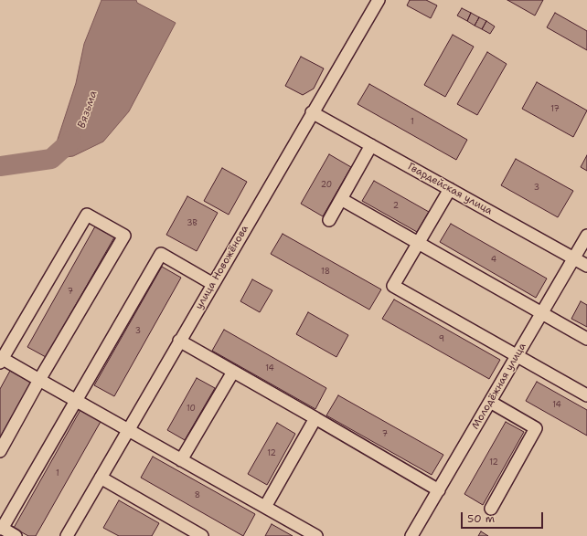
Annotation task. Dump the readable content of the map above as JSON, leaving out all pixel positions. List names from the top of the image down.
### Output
{
  "streets": {
    "street": ["Гвардейская улица", "улица Новожёнова", "Молодёжная улица"]
  },
  "crossings": [
    ["Гвардейская улица", "улица Новожёнова"],
    ["Гвардейская улица", "Молодёжная улица"]
  ],
  "water": ["Вязьма"],
  "house_numbers": [
    "17",
    "1",
    "20",
    "3",
    "2",
    "3В",
    "4",
    "18",
    "7",
    "3",
    "9",
    "14",
    "14",
    "10",
    "7",
    "12",
    "12",
    "1",
    "8"
  ],
  "scale_bar": "50 m"
}
